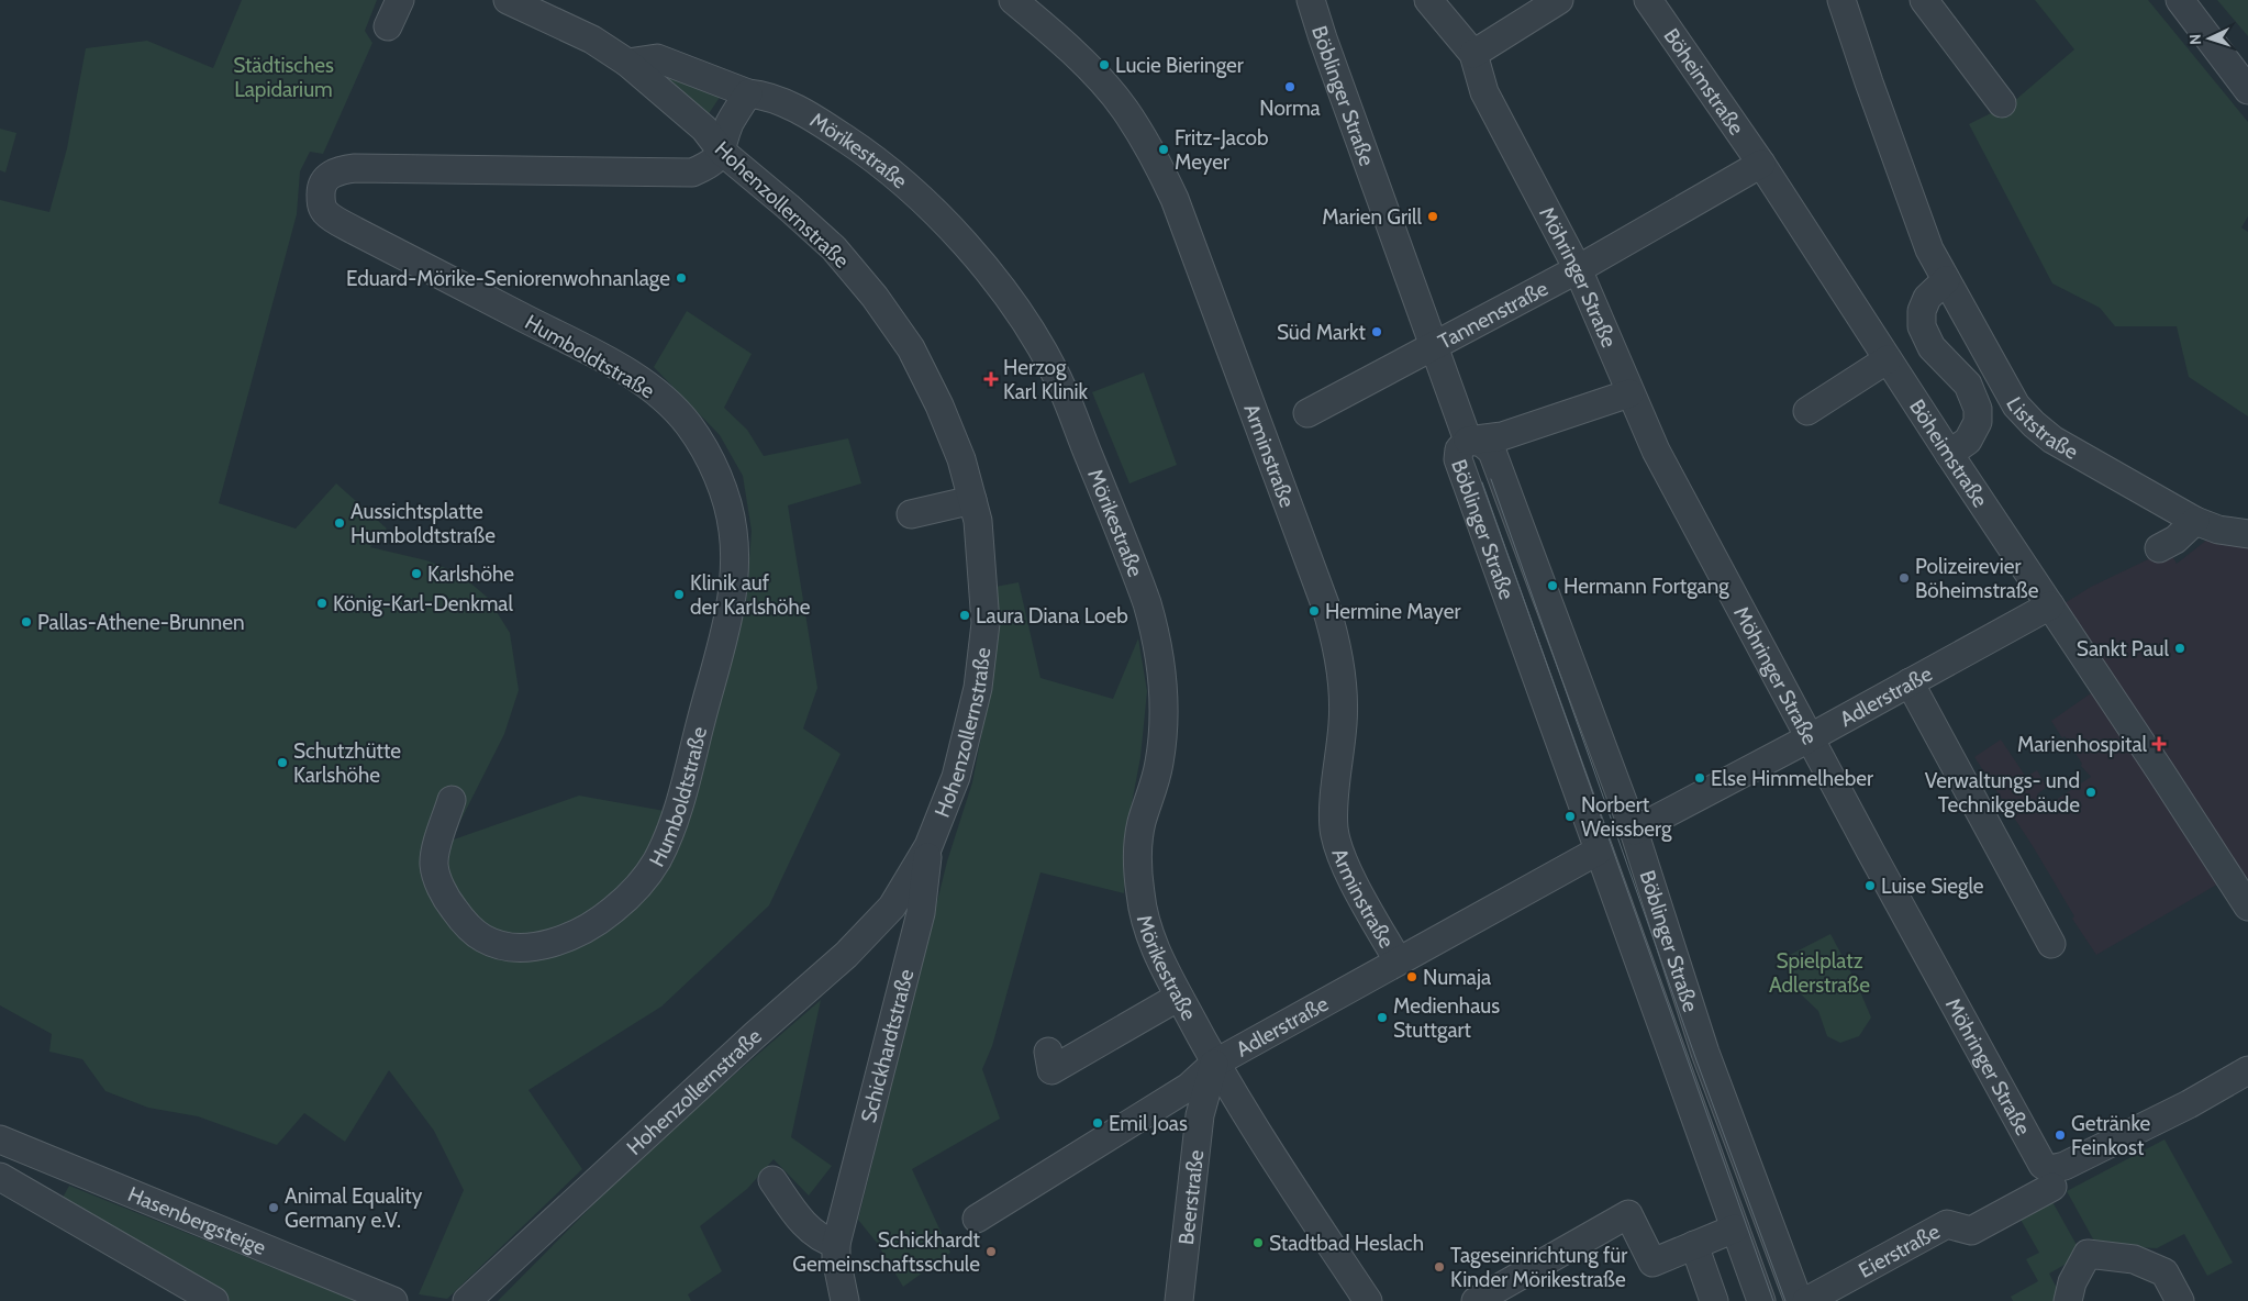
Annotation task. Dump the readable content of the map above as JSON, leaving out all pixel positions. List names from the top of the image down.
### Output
{
  "streets": {
    "street": [
      "Böheimstraße",
      "Böblinger Straße",
      "Mörikestraße",
      "Hohenzollernstraße",
      "Möhringer Straße",
      "Tannenstraße",
      "Humboldtstraße",
      "Liststraße",
      "Arminstraße",
      "Adlerstraße",
      "Schickhardtstraße",
      "Beerstraße",
      "Hasenbergsteige",
      "Eierstraße"
    ]
  },
  "crossings": [
    ["Böheimstraße", "Tannenstraße"],
    ["Böheimstraße", "Liststraße"],
    ["Böheimstraße", "Adlerstraße"],
    ["Böblinger Straße", "Tannenstraße"],
    ["Böblinger Straße", "Adlerstraße"],
    ["Mörikestraße", "Hohenzollernstraße"],
    ["Mörikestraße", "Adlerstraße"],
    ["Mörikestraße", "Beerstraße"],
    ["Hohenzollernstraße", "Humboldtstraße"],
    ["Hohenzollernstraße", "Schickhardtstraße"],
    ["Möhringer Straße", "Tannenstraße"],
    ["Möhringer Straße", "Adlerstraße"],
    ["Möhringer Straße", "Eierstraße"],
    ["Arminstraße", "Adlerstraße"],
    ["Adlerstraße", "Beerstraße"]
  ],
  "parks": ["Städtisches Lapidarium", "Spielplatz Adlerstraße"],
  "places": {
    "other": [
      "Lucie Bieringer",
      "Norma",
      "Fritz-Jacob Meyer",
      "Marien Grill",
      "Eduard-Mörike-Seniorenwohnanlage",
      "Süd Markt",
      "Aussichtsplatte Humboldtstraße",
      "Karlshöhe",
      "Polizeirevier Böheimstraße",
      "Hermann Fortgang",
      "Klinik auf der Karlshöhe",
      "König-Karl-Denkmal",
      "Hermine Mayer",
      "Laura Diana Loeb",
      "Pallas-Athene-Brunnen",
      "Sankt Paul",
      "Schutzhütte Karlshöhe",
      "Else Himmelheber",
      "Verwaltungs- und Technikgebäude",
      "Norbert Weissberg",
      "Luise Siegle",
      "Numaja",
      "Medienhaus Stuttgart",
      "Emil Joas",
      "Getränke Feinkost",
      "Animal Equality Germany e.V.",
      "Stadtbad Heslach",
      "Schickhardt Gemeinschaftsschule",
      "Tageseinrichtung für Kinder Mörikestraße"
    ],
    "health": ["Herzog Karl Klinik", "Marienhospital"]
  },
  "north": "left"
}
